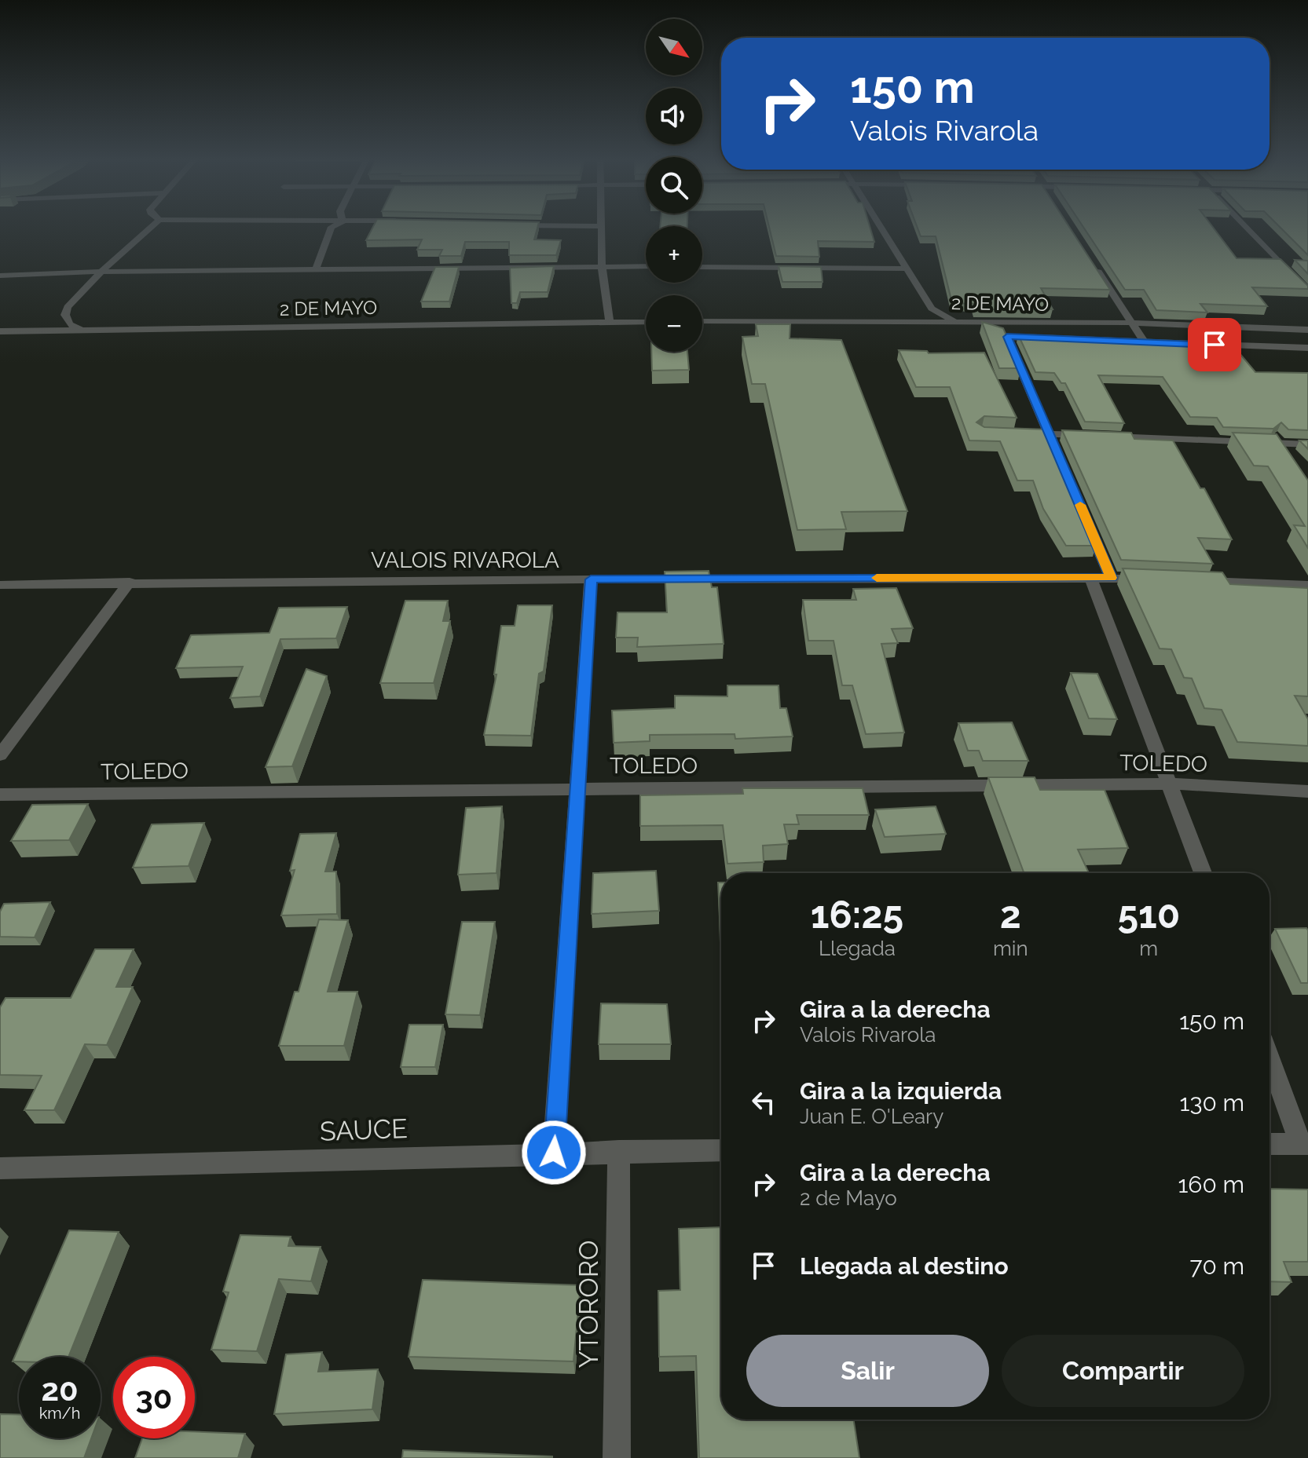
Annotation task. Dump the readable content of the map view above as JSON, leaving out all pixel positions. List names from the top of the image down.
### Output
{
  "streets": {
    "street": [
      "2 DE MAYO",
      "VALOIS RIVAROLA",
      "TOLEDO",
      "SAUCE",
      "YTORORO"
    ]
  },
  "crossings": [
    ["SAUCE", "YTORORO"]
  ],
  "north": "bottom right",
  "page": {
    "map_buttons": ["+", "−"],
    "turn": ["150 m", "Valois Rivarola"],
    "eta": [
      "16:25",
      "Llegada",
      "2",
      "min",
      "510",
      "m"
    ],
    "list": [
      {
        "name": "Gira a la derecha",
        "note": "Valois Rivarola",
        "value": "150 m"
      },
      {
        "name": "Gira a la izquierda",
        "note": "Juan E. O'Leary",
        "value": "130 m"
      },
      {
        "name": "Gira a la derecha",
        "note": "2 de Mayo",
        "value": "160 m"
      },
      {
        "name": "Llegada al destino",
        "value": "70 m"
      }
    ],
    "buttons": ["Salir", "Compartir"],
    "speed": "20 km/h",
    "limit": "30"
  }
}
